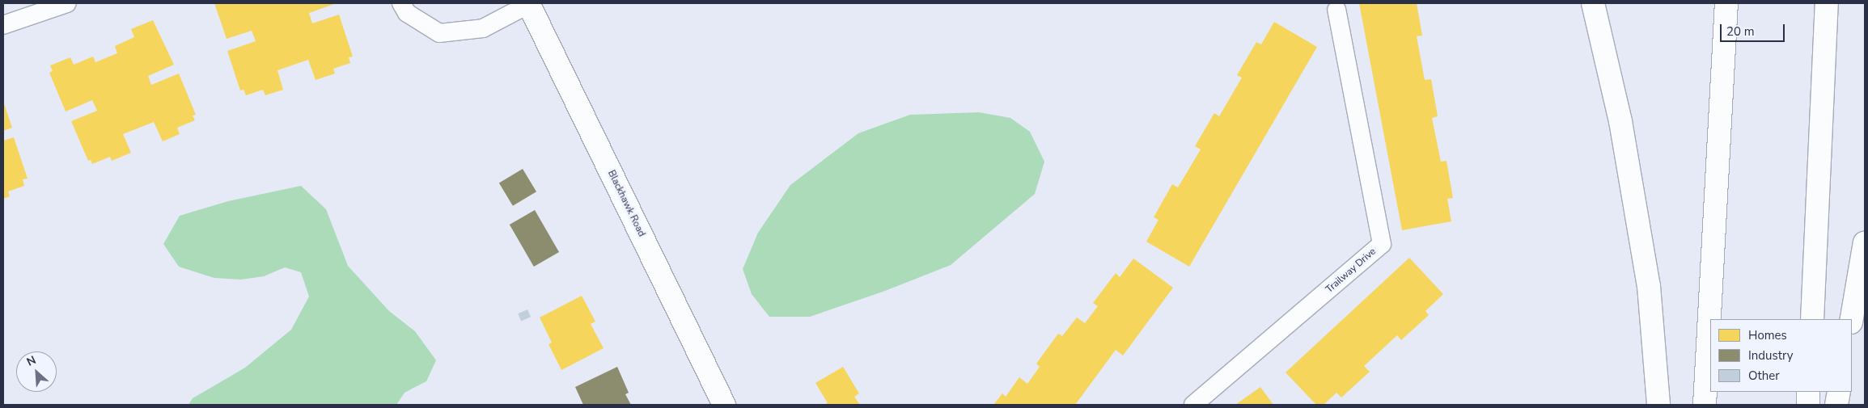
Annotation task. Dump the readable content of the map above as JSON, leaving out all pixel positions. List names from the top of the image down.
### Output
{
  "streets": {
    "main road": ["Blackhawk Road"],
    "street": ["Trailway Drive"]
  },
  "legend": ["Homes", "Industry", "Other"],
  "scale_bar": "20 m",
  "north": "top left"
}
